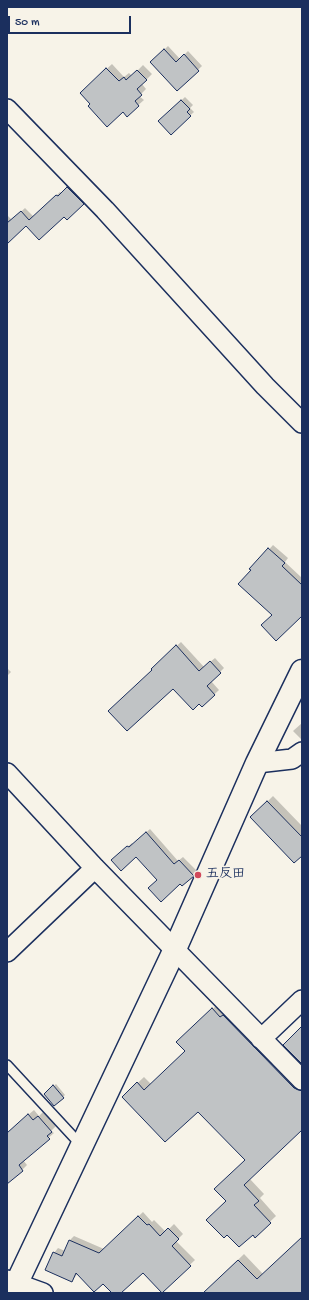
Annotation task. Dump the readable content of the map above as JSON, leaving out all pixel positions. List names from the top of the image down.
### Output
{
  "places": ["五反田"],
  "scale_bar": "50 m"
}
